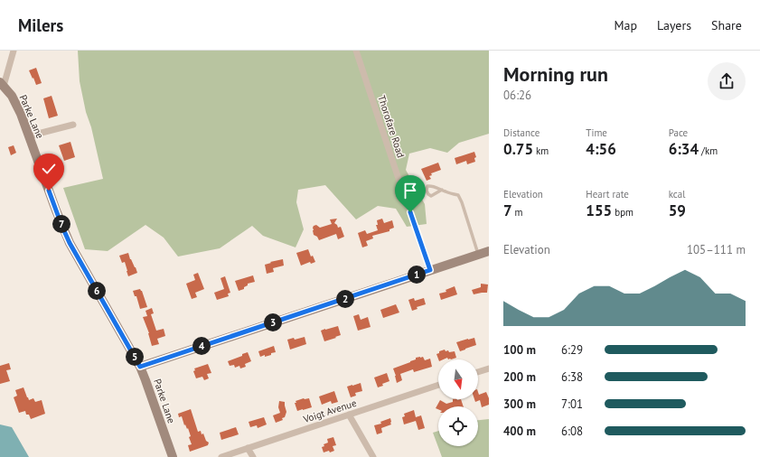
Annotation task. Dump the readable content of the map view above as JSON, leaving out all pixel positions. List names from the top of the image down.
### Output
{
  "streets": {
    "main road": ["Parke Lane"],
    "street": ["Thorofare Road", "Voigt Avenue"]
  },
  "north": "bottom",
  "page": {
    "header": "Milers",
    "nav": ["Map", "Layers", "Share"],
    "heading": ["Morning run", "06:26"],
    "stats": [
      ["Distance", "0.75 km"],
      ["Time", "4:56"],
      ["Pace", "6:34 /km"],
      ["Elevation", "7 m"],
      ["Heart rate", "155 bpm"],
      ["kcal", "59"]
    ],
    "pins": [
      "7",
      "1",
      "6",
      "2",
      "3",
      "4",
      "5"
    ],
    "chart": ["Elevation", "105–111 m"],
    "list": [
      {
        "name": "100 m",
        "note": "6:29"
      },
      {
        "name": "200 m",
        "note": "6:38"
      },
      {
        "name": "300 m",
        "note": "7:01"
      },
      {
        "name": "400 m",
        "note": "6:08"
      }
    ]
  }
}
